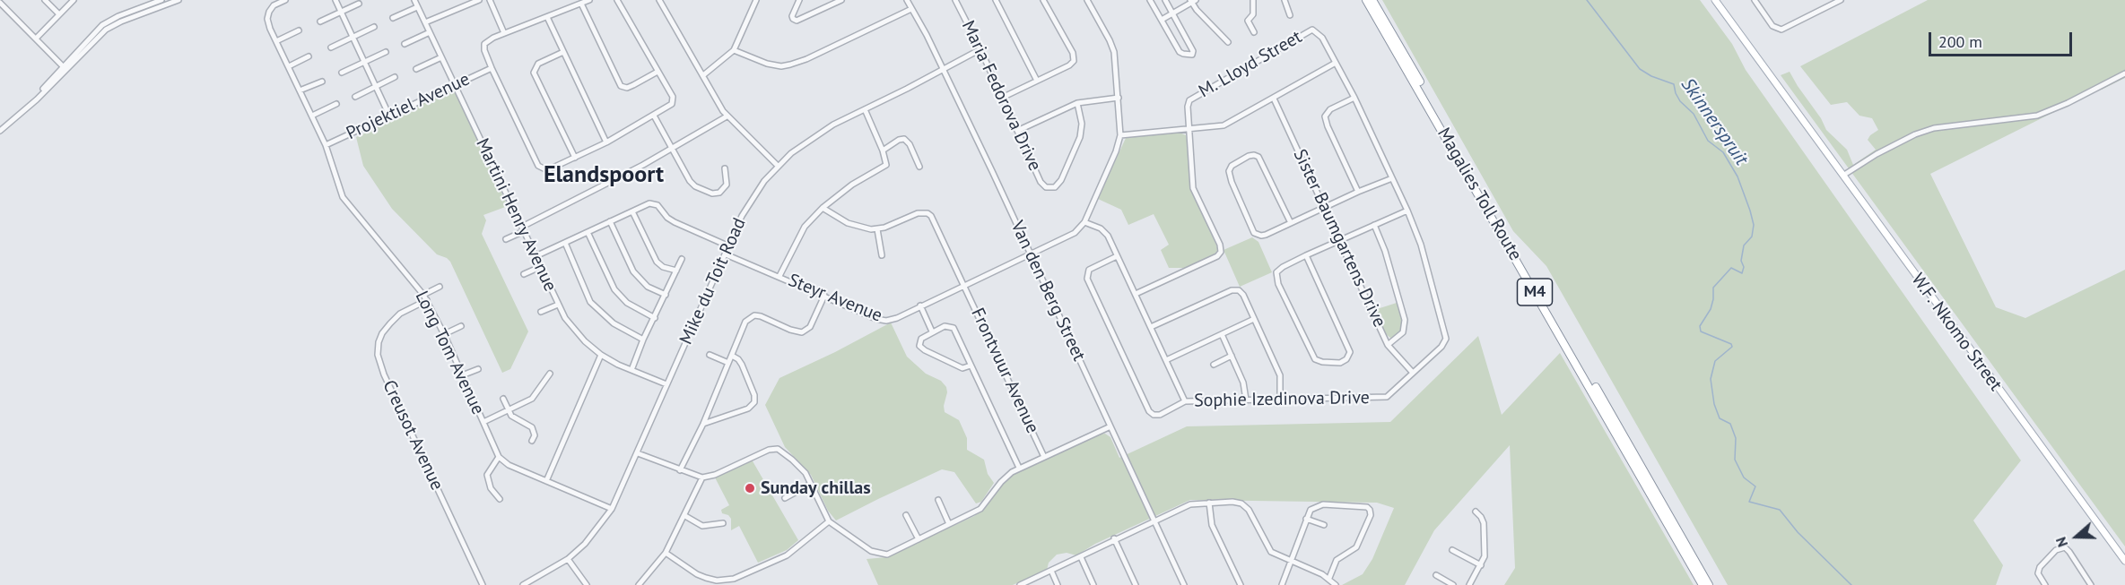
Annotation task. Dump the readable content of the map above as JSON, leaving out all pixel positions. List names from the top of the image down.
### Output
{
  "streets": {
    "highway": ["Magalies Toll Route", "M4"],
    "main road": ["W.F. Nkomo Street"],
    "street": [
      "M. Lloyd Street",
      "Maria Fedorova Drive",
      "Projektiel Avenue",
      "Martini Henry Avenue",
      "Sister Baumgartens Drive",
      "Mike du Toit Road",
      "Van den Berg Street",
      "Steyr Avenue",
      "Long Tom Avenue",
      "Frontvuur Avenue",
      "Sophie Izedinova Drive",
      "Creusot Avenue"
    ]
  },
  "crossings": [
    ["M. Lloyd Street", "Sophie Izedinova Drive"],
    ["Maria Fedorova Drive", "Mike du Toit Road"],
    ["Projektiel Avenue", "Martini Henry Avenue"],
    ["Projektiel Avenue", "Long Tom Avenue"],
    ["Martini Henry Avenue", "Mike du Toit Road"],
    ["Sister Baumgartens Drive", "Sophie Izedinova Drive"],
    ["Mike du Toit Road", "Van den Berg Street"],
    ["Mike du Toit Road", "Steyr Avenue"],
    ["Van den Berg Street", "Steyr Avenue"],
    ["Steyr Avenue", "Frontvuur Avenue"],
    ["Steyr Avenue", "Sophie Izedinova Drive"],
    ["Long Tom Avenue", "Creusot Avenue"]
  ],
  "districts": ["Elandspoort"],
  "water": ["Skinnerspruit"],
  "places": ["Sunday chillas"],
  "scale_bar": "200 m",
  "north": "left"
}
